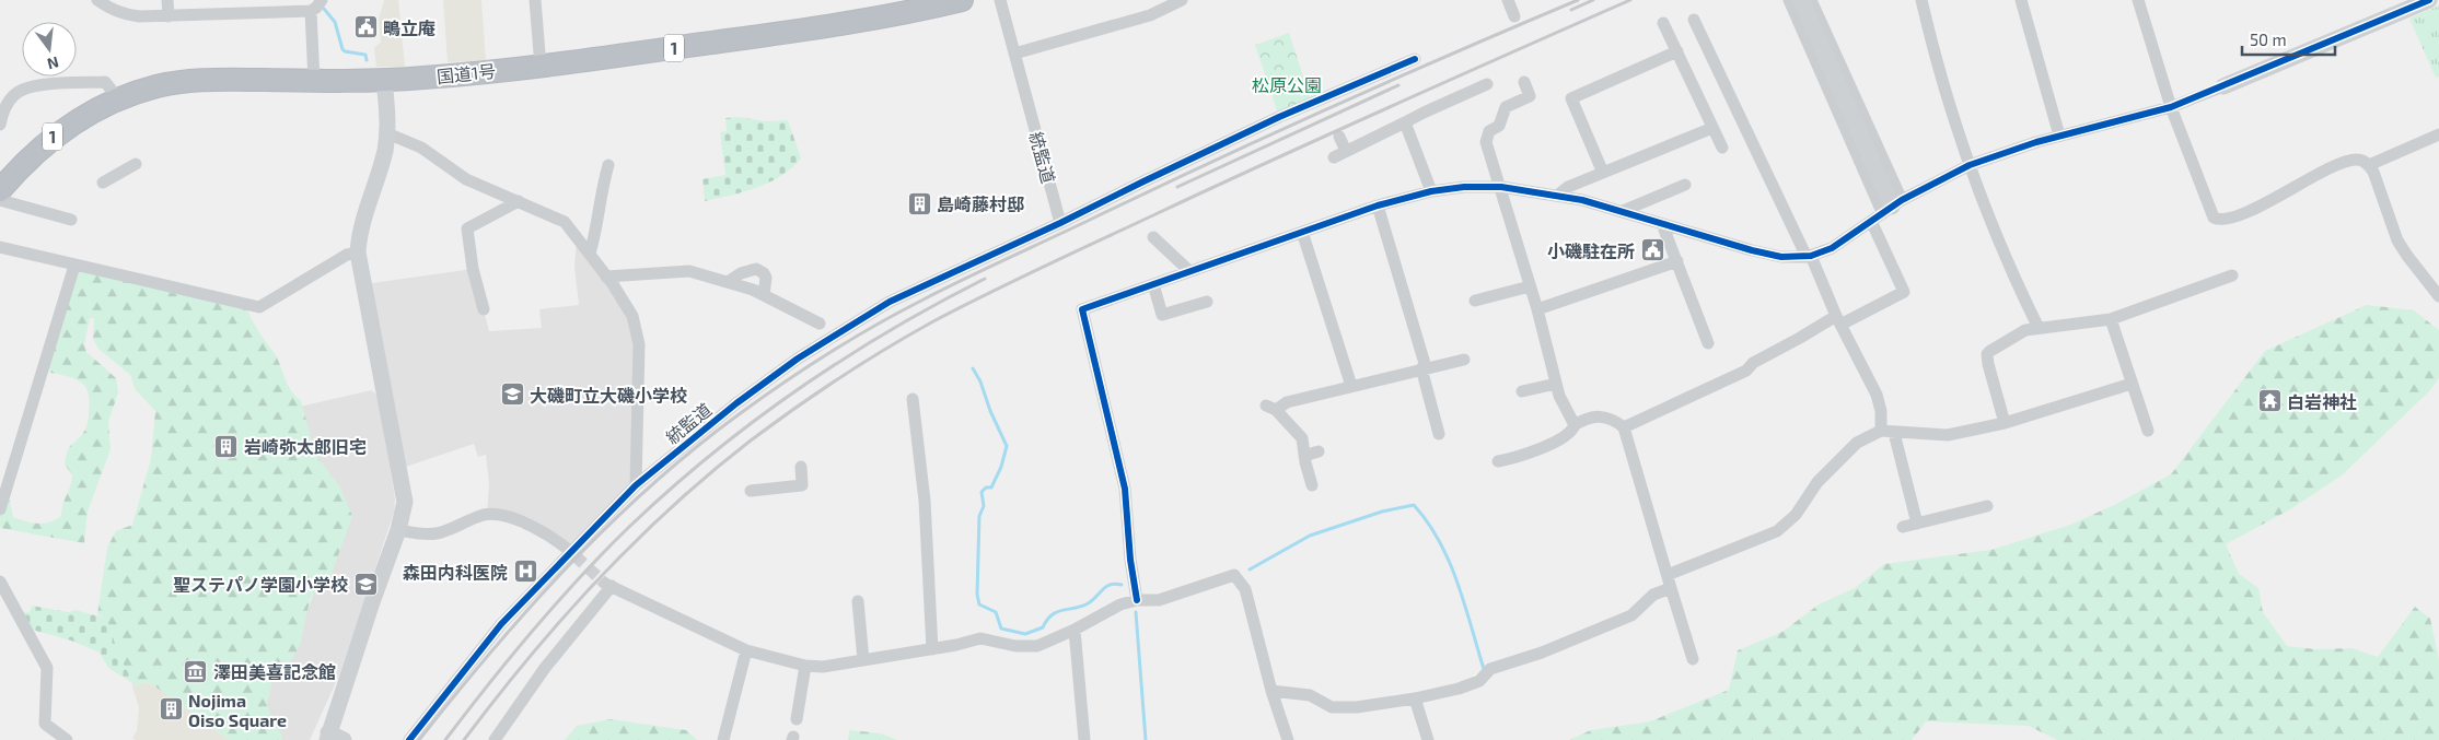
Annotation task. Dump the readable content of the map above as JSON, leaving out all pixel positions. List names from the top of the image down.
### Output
{
  "streets": {
    "highway": ["1", "国道1号"],
    "street": ["統監道"]
  },
  "parks": ["松原公園"],
  "places": {
    "public building": ["鴫立庵", "小磯駐在所"],
    "building": ["島崎藤村邸", "岩崎弥太郎旧宅", "Nojima Oiso Square"],
    "school or university": ["大磯町立大磯小学校", "聖ステパノ学園小学校"],
    "temple": ["白岩神社"],
    "hospital": ["森田内科医院"],
    "museum": ["澤田美喜記念館"]
  },
  "scale_bar": "50 m",
  "north": "bottom"
}
